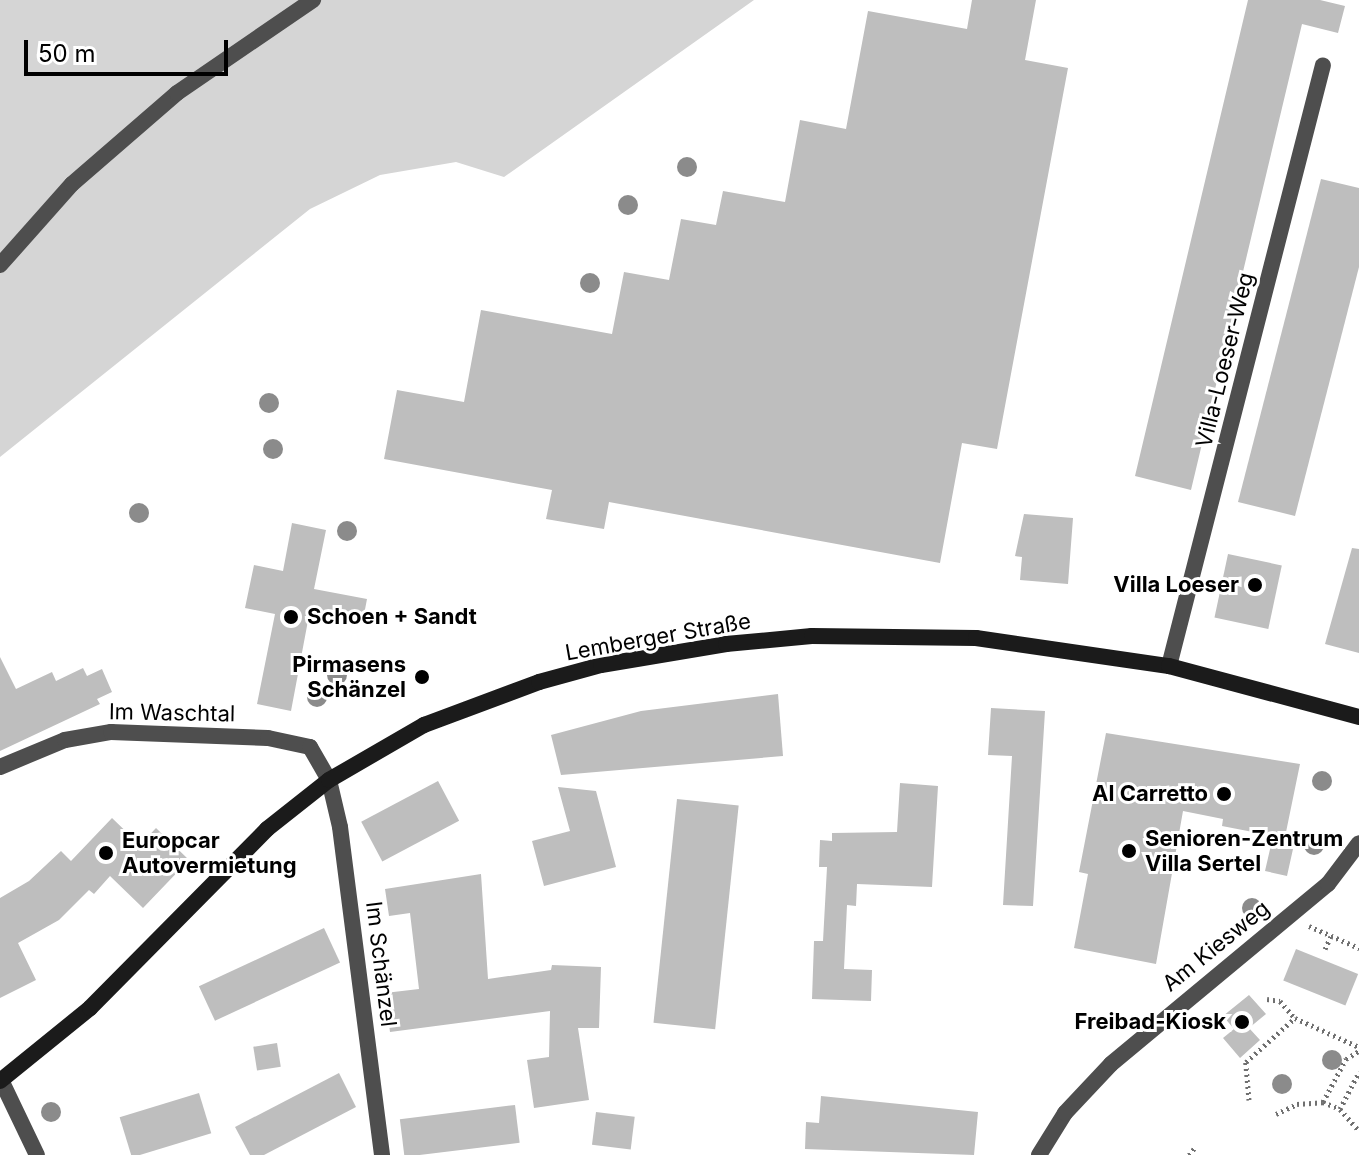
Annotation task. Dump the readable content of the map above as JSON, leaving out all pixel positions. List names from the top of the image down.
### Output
{
  "streets": {
    "main road": ["Lemberger Straße"],
    "street": [
      "Villa-Loeser-Weg",
      "Im Waschtal",
      "Am Kiesweg",
      "Im Schänzel"
    ]
  },
  "crossings": [
    ["Villa-Loeser-Weg", "Lemberger Straße"],
    ["Lemberger Straße", "Im Waschtal"],
    ["Lemberger Straße", "Im Schänzel"],
    ["Im Waschtal", "Im Schänzel"]
  ],
  "places": [
    "Villa Loeser",
    "Schoen + Sandt",
    "Pirmasens Schänzel",
    "Al Carretto",
    "Senioren-Zentrum Villa Sertel",
    "Europcar Autovermietung",
    "Freibad-Kiosk"
  ],
  "scale_bar": "50 m"
}
